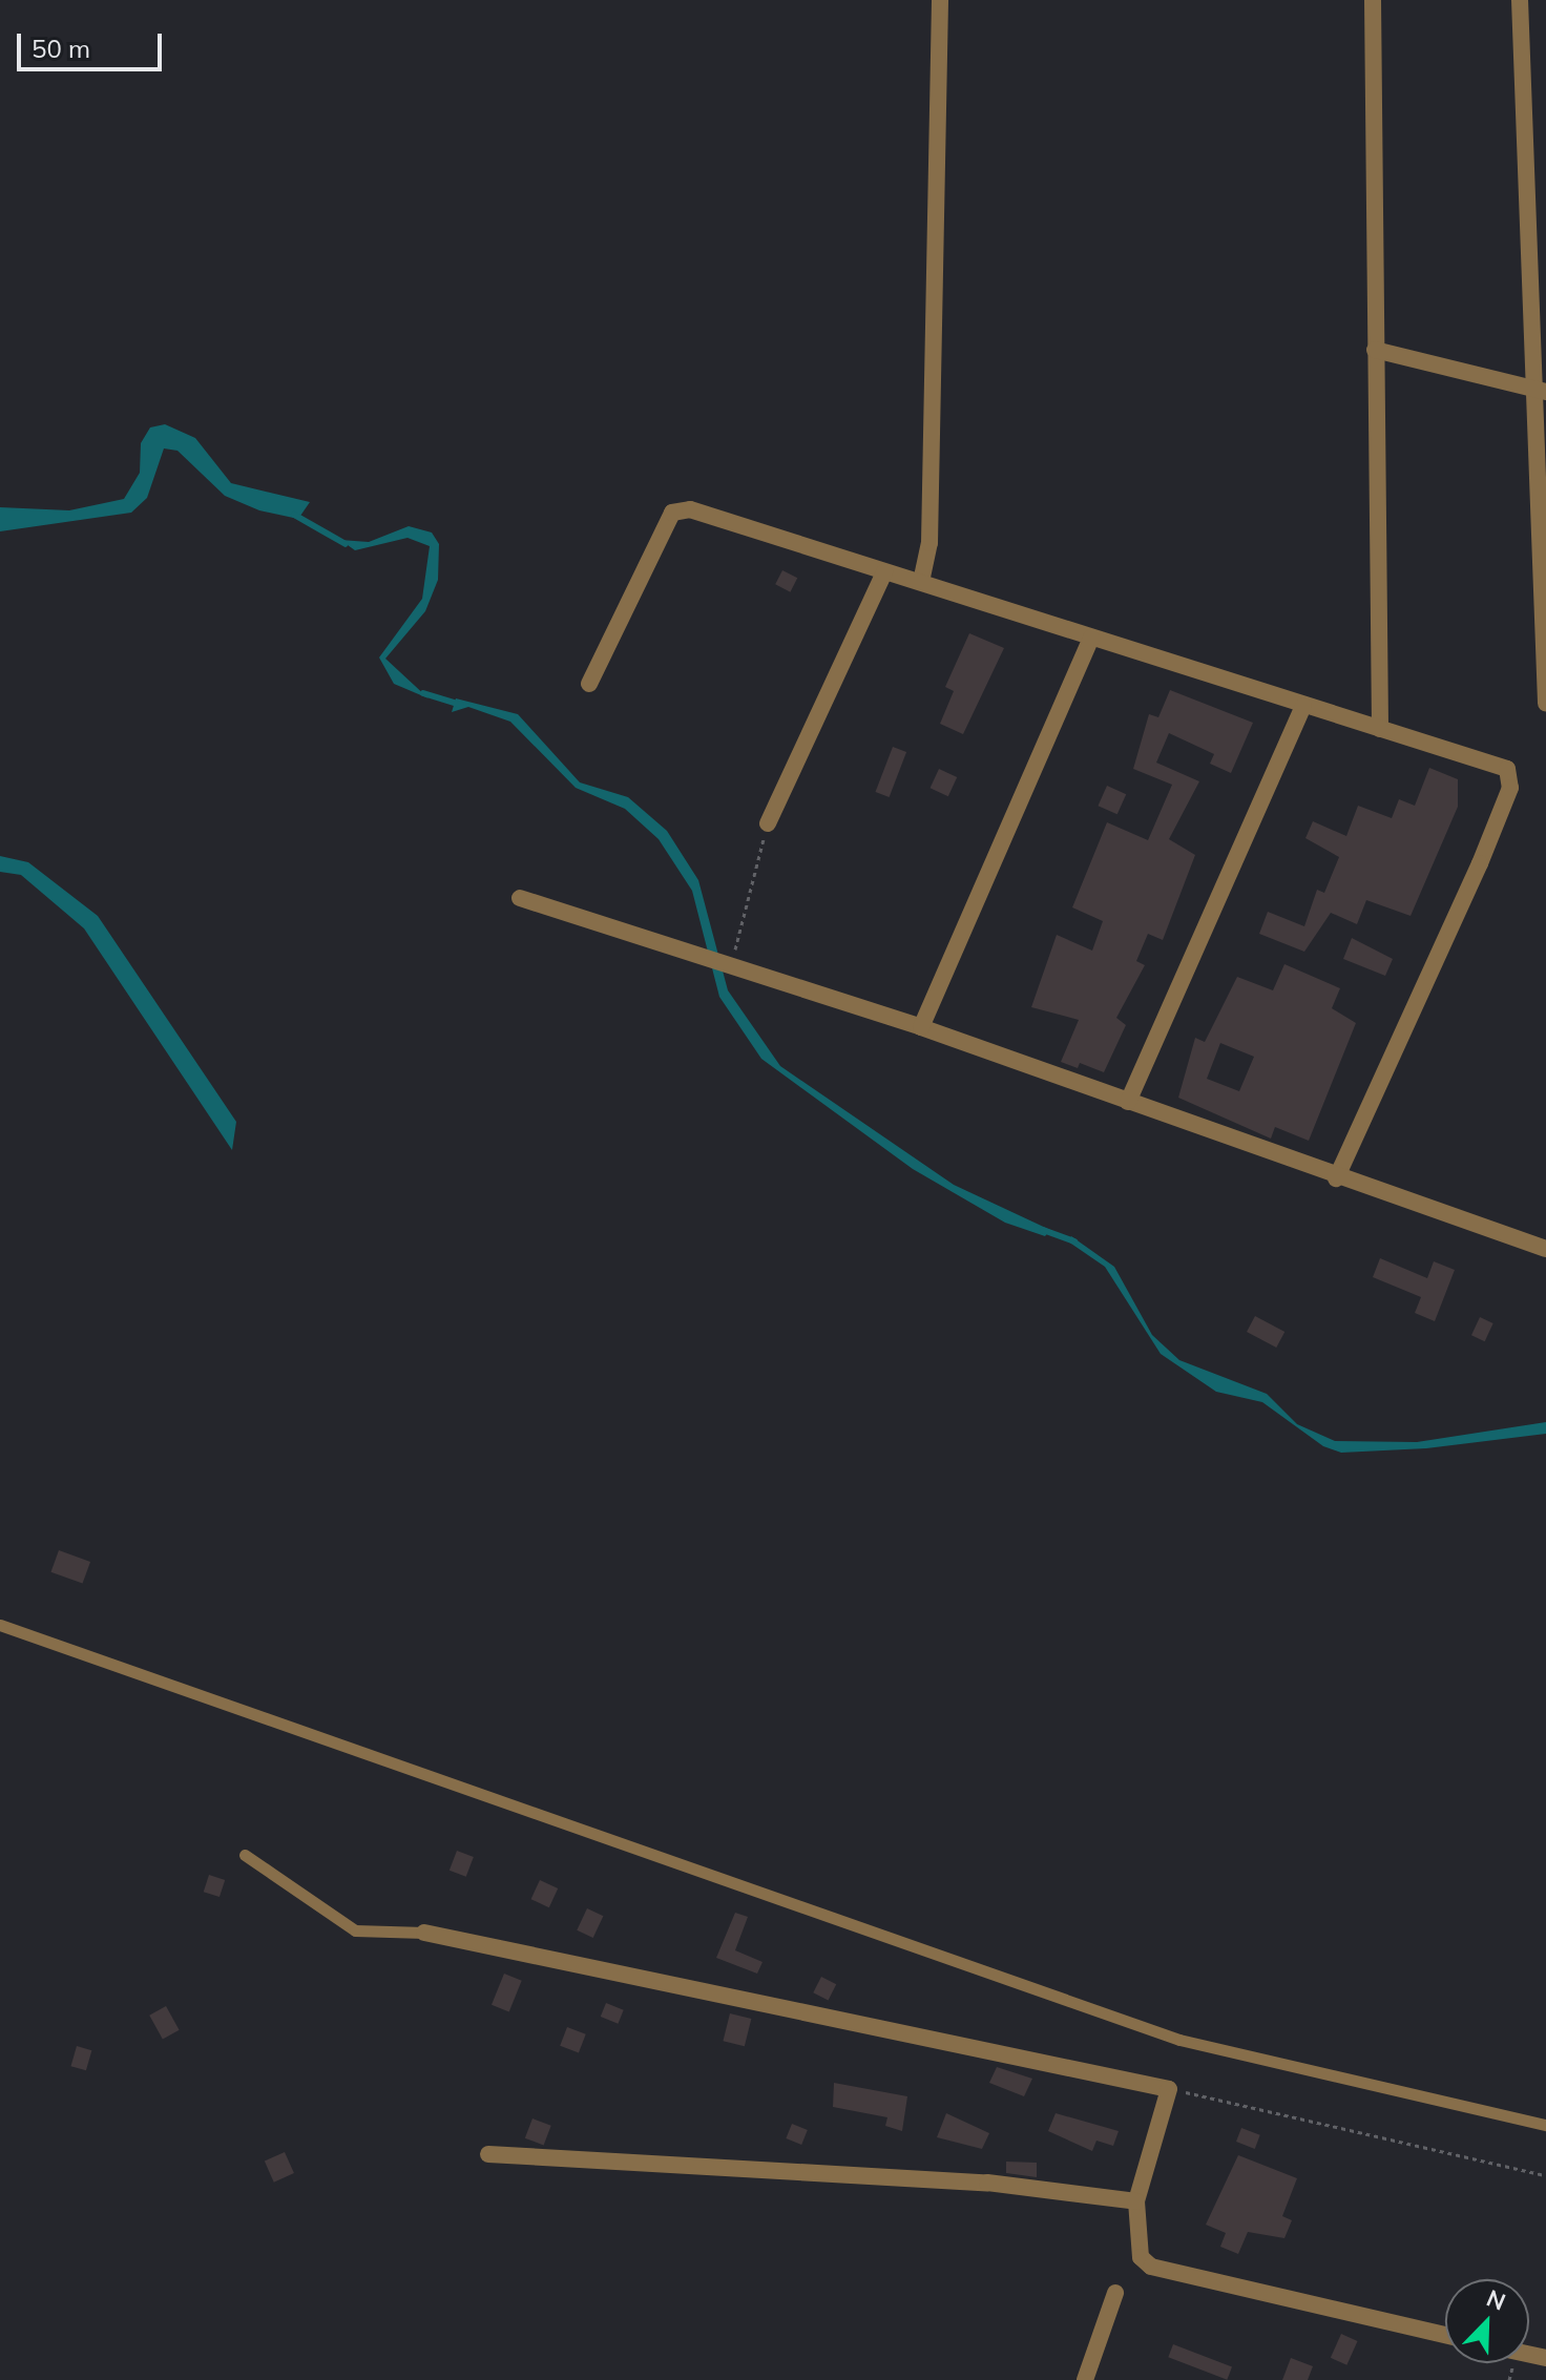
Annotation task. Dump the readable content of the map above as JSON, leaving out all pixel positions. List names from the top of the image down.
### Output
{
  "scale_bar": "50 m",
  "north": "top right"
}
